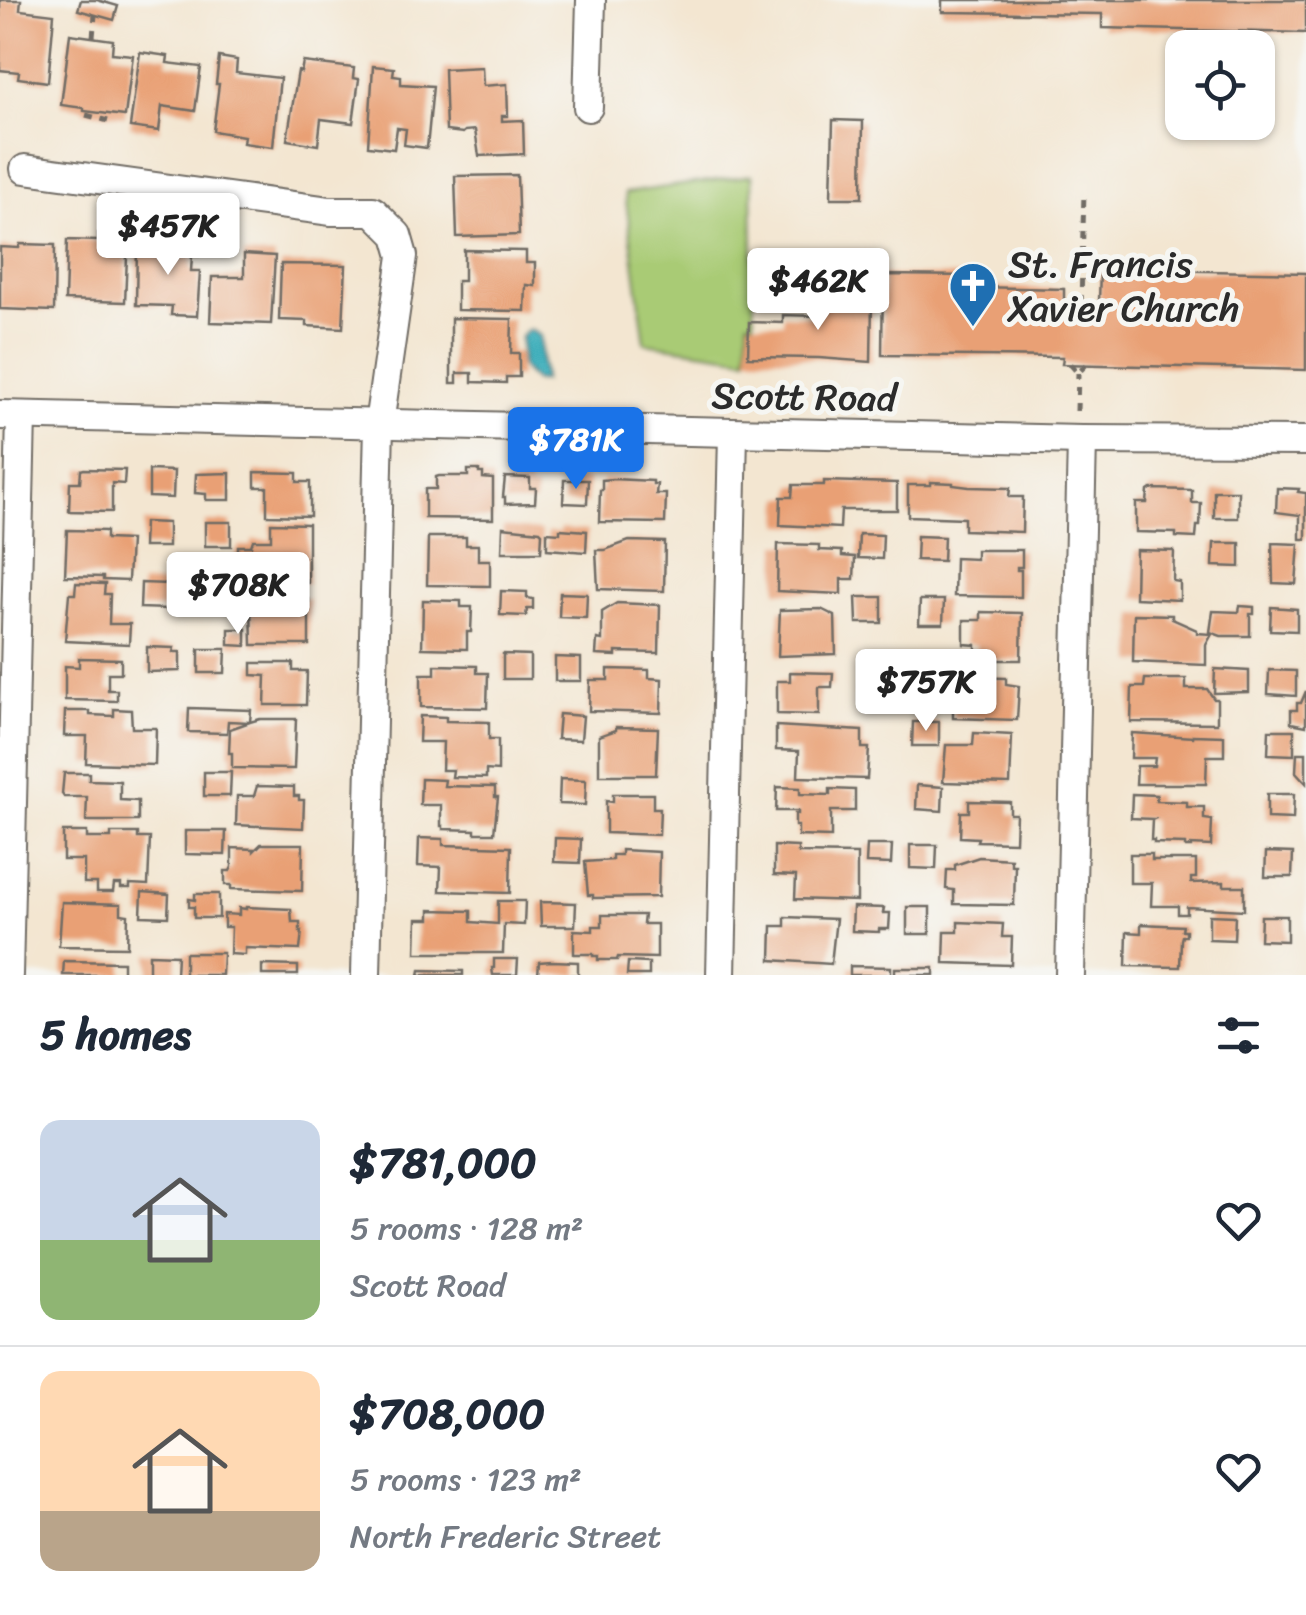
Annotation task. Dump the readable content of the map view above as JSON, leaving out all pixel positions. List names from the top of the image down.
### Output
{
  "streets": {
    "street": ["Scott Road"]
  },
  "places": {
    "church": ["St. Francis Xavier Church"]
  },
  "page": {
    "price": [
      "$457K",
      "$462K",
      "$781K",
      "$708K",
      "$757K"
    ],
    "heading": "5 homes",
    "list": [
      {
        "name": "$781,000",
        "note": "5 rooms · 128 m² · Scott Road"
      },
      {
        "name": "$708,000",
        "note": "5 rooms · 123 m² · North Frederic Street"
      }
    ]
  }
}
